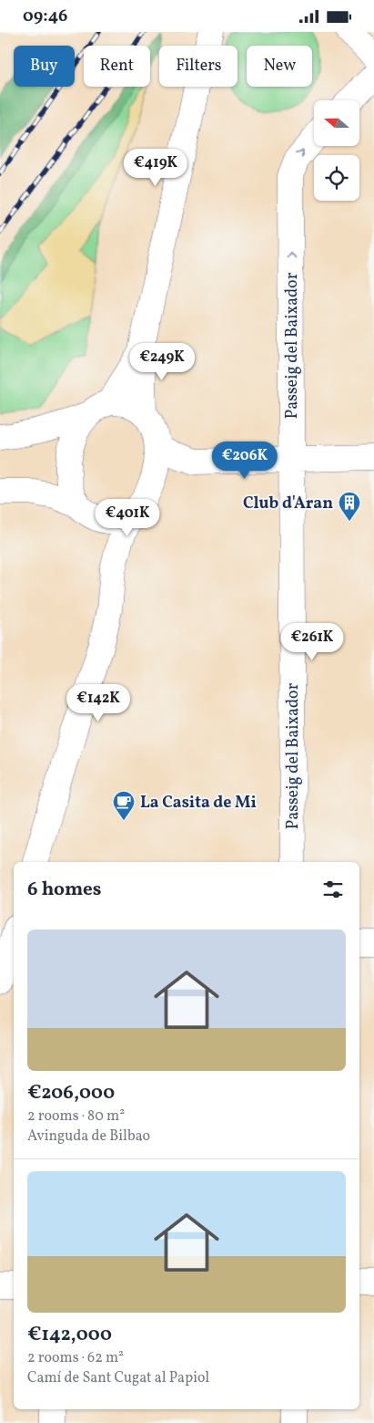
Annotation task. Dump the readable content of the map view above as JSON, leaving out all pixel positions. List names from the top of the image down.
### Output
{
  "streets": {
    "street": ["Passeig del Baixador"]
  },
  "places": {
    "building": ["Club d'Aran"],
    "cafe": ["La Casita de Mi"]
  },
  "north": "left",
  "page": {
    "status": "09:46",
    "chip": [
      "Buy",
      "Rent",
      "Filters",
      "New"
    ],
    "price": [
      "€419K",
      "€249K",
      "€206K",
      "€401K",
      "€261K",
      "€142K"
    ],
    "heading": "6 homes",
    "list": [
      {
        "name": "€206,000",
        "note": "2 rooms · 80 m² · Avinguda de Bilbao"
      },
      {
        "name": "€142,000",
        "note": "2 rooms · 62 m² · Camí de Sant Cugat al Papiol"
      }
    ]
  }
}
